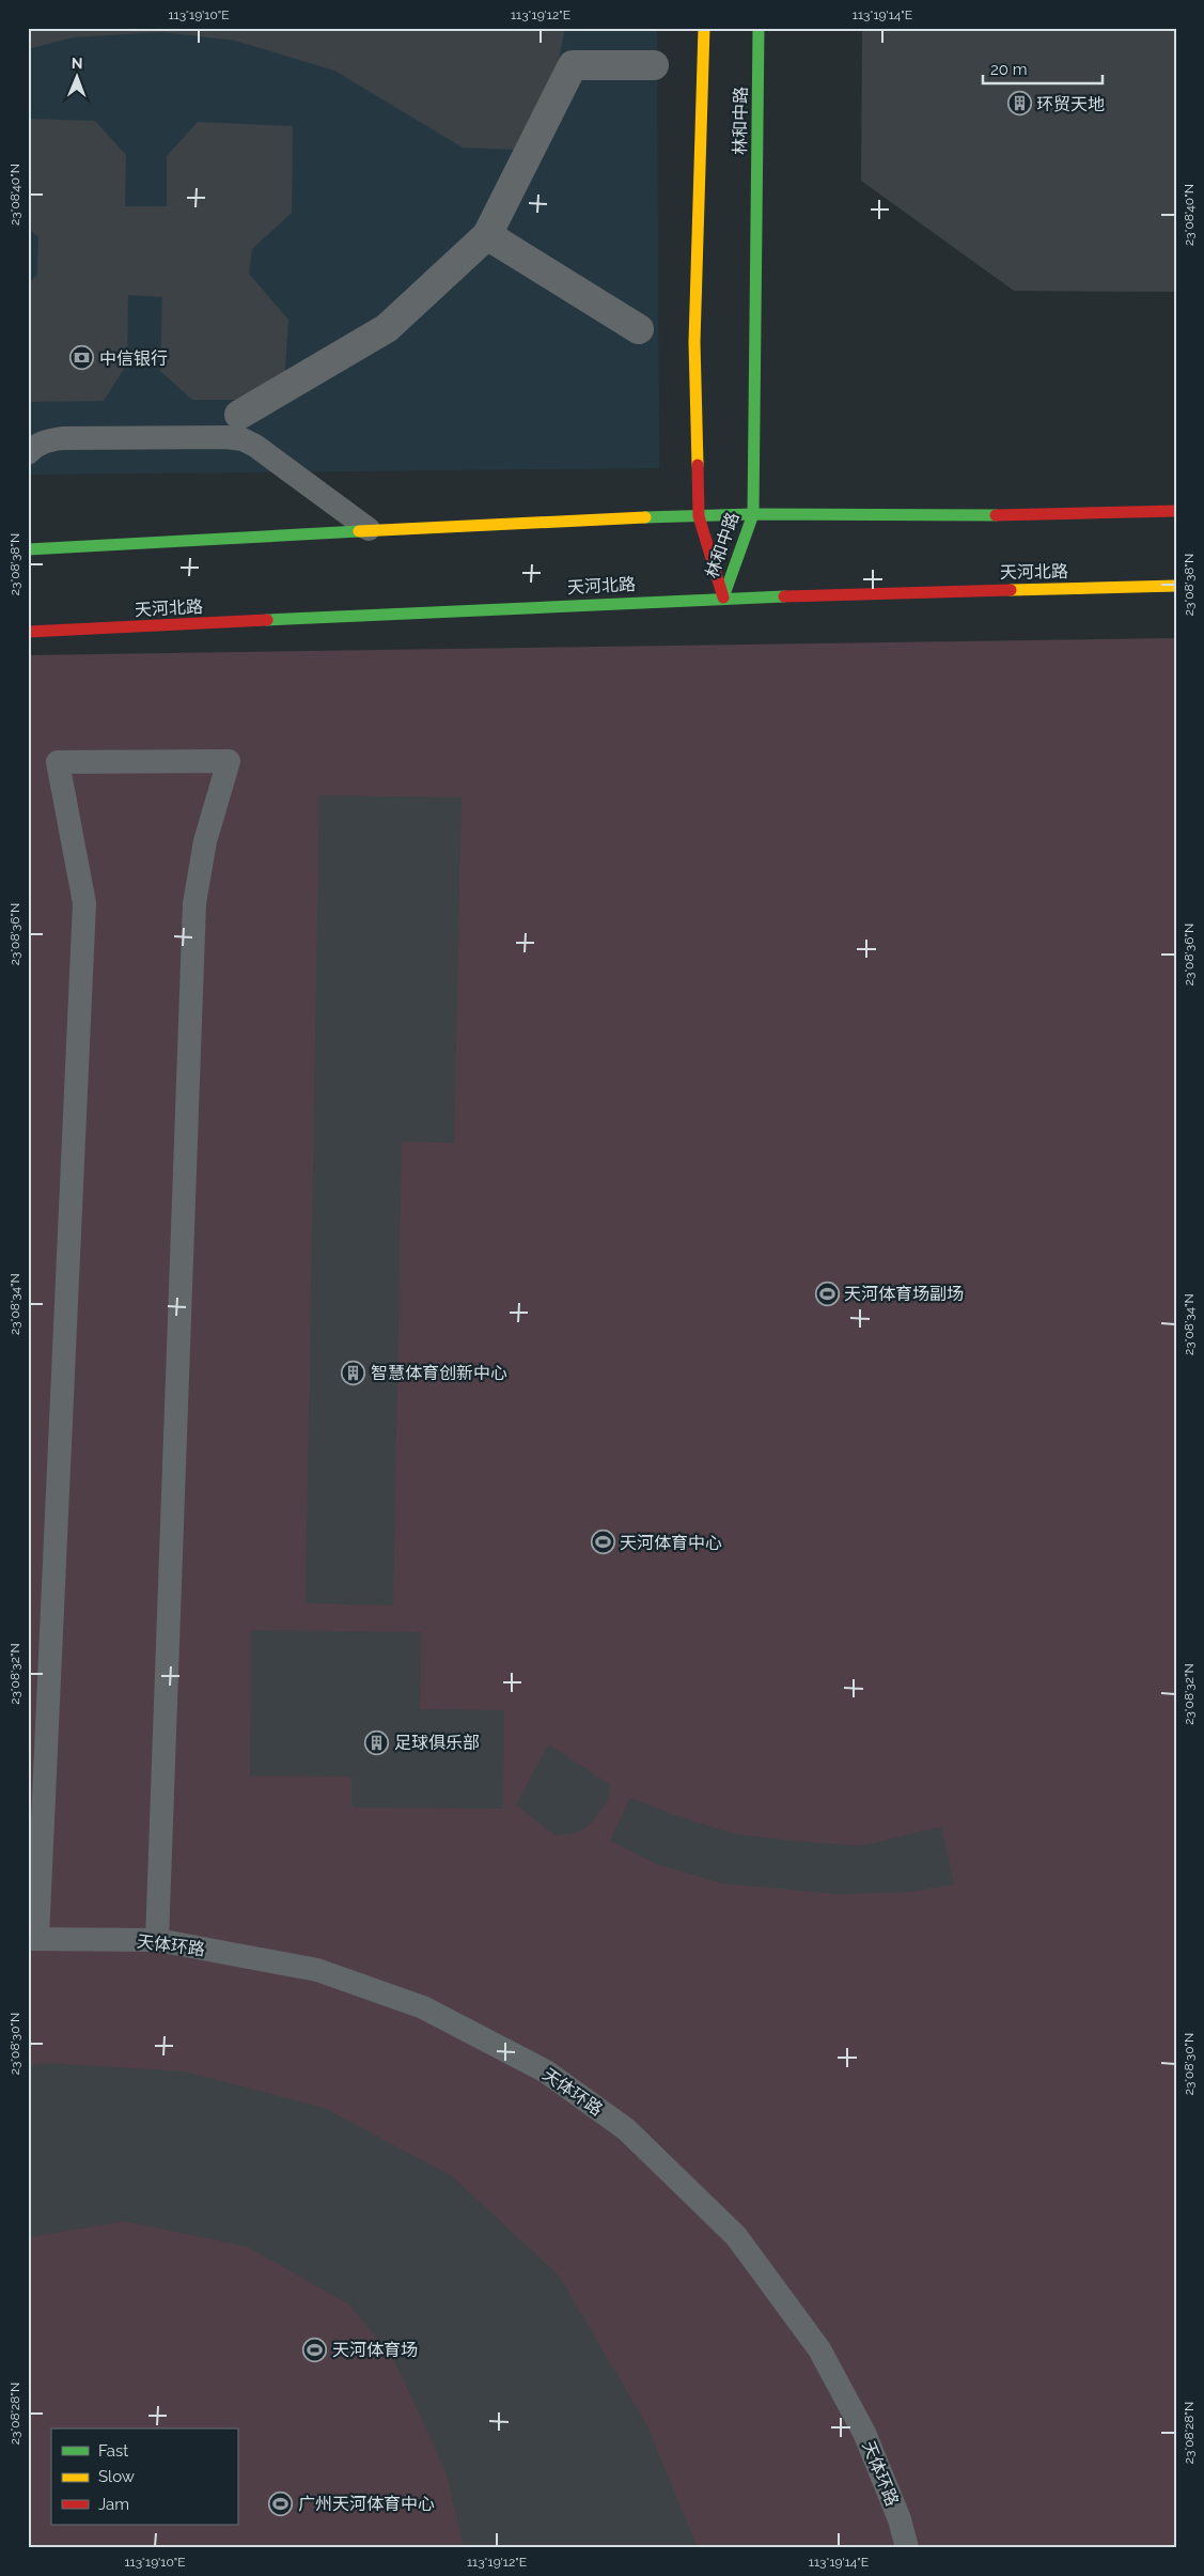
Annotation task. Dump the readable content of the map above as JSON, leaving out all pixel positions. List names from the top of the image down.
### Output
{
  "streets": {
    "main road": ["林和中路", "天河北路"],
    "lane": ["天体环路"]
  },
  "crossings": [
    ["林和中路", "天河北路"]
  ],
  "places": {
    "building": ["环贸天地", "智慧体育创新中心", "足球俱乐部"],
    "bank": ["中信银行"],
    "sports": [
      "天河体育场副场",
      "天河体育中心",
      "天河体育场",
      "广州天河体育中心"
    ]
  },
  "legend": ["Fast", "Slow", "Jam"],
  "scale_bar": "20 m",
  "north": "top",
  "coordinates": [
    "113°19'10\"E",
    "113°19'12\"E",
    "113°19'14\"E",
    "23°08'40\"N",
    "23°08'38\"N",
    "23°08'36\"N",
    "23°08'34\"N",
    "23°08'32\"N",
    "23°08'30\"N",
    "23°08'28\"N"
  ]
}
